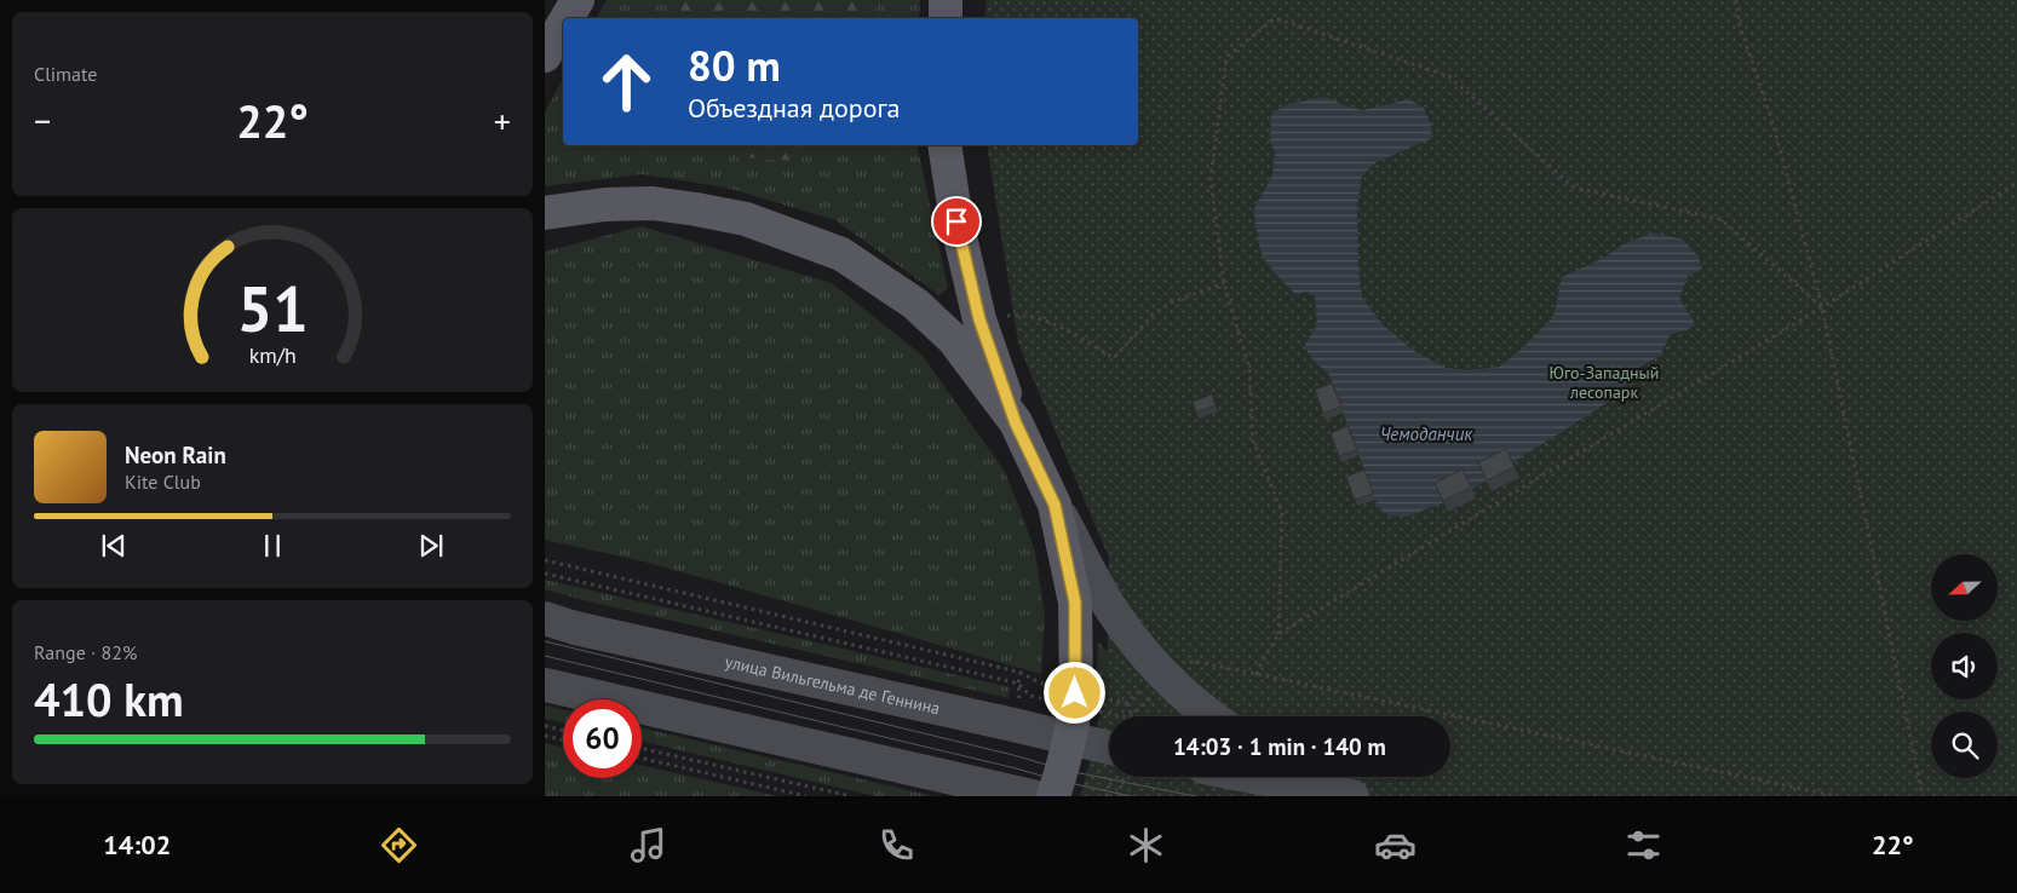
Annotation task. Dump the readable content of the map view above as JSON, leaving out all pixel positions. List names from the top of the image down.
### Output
{
  "streets": {
    "main road": ["улица Вильгельма де Геннина"]
  },
  "water": ["Чемоданчик"],
  "parks": ["Юго-Западный лесопарк"],
  "north": "left",
  "page": {
    "tile": [
      "Climate",
      ["Range · 82%", "410 km"]
    ],
    "turn": ["80 m", "Объездная дорога"],
    "heat": ["−", "22°", "+"],
    "song": ["Neon Rain", "Kite Club"],
    "limit": "60",
    "trip": "14:03 · 1 min · 140 m",
    "tabs": ["14:02", "22°"],
    "gauge": ["51", "km/h"]
  }
}
